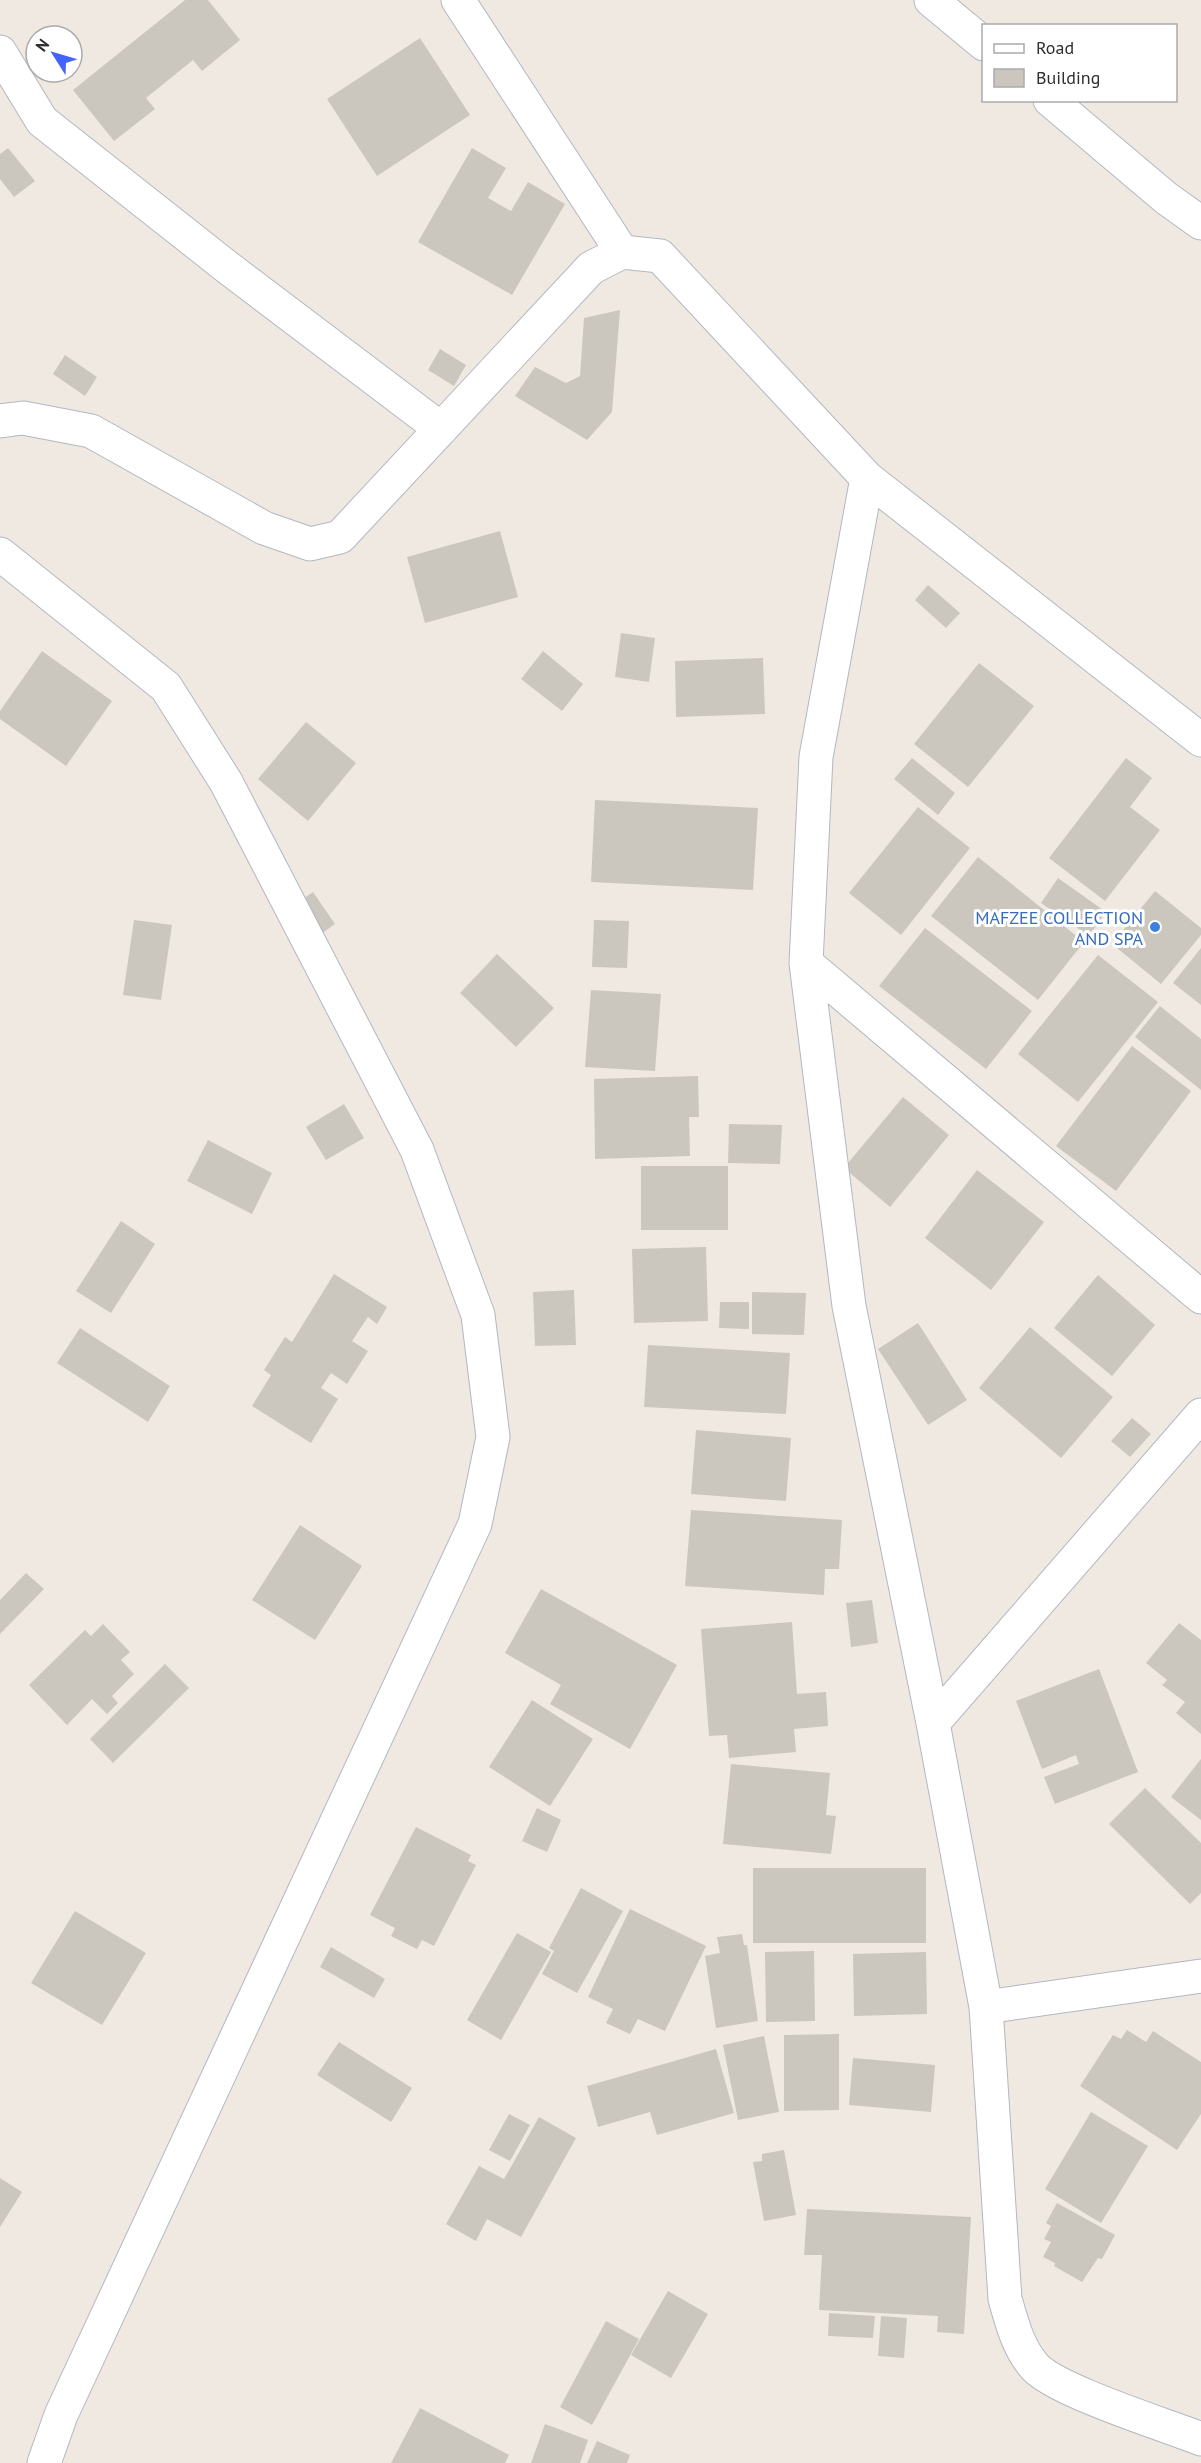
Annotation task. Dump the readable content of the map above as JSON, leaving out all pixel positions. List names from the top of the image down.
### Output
{
  "places": ["MAFZEE COLLECTION AND SPA"],
  "legend": ["Road", "Building"],
  "north": "top left"
}
